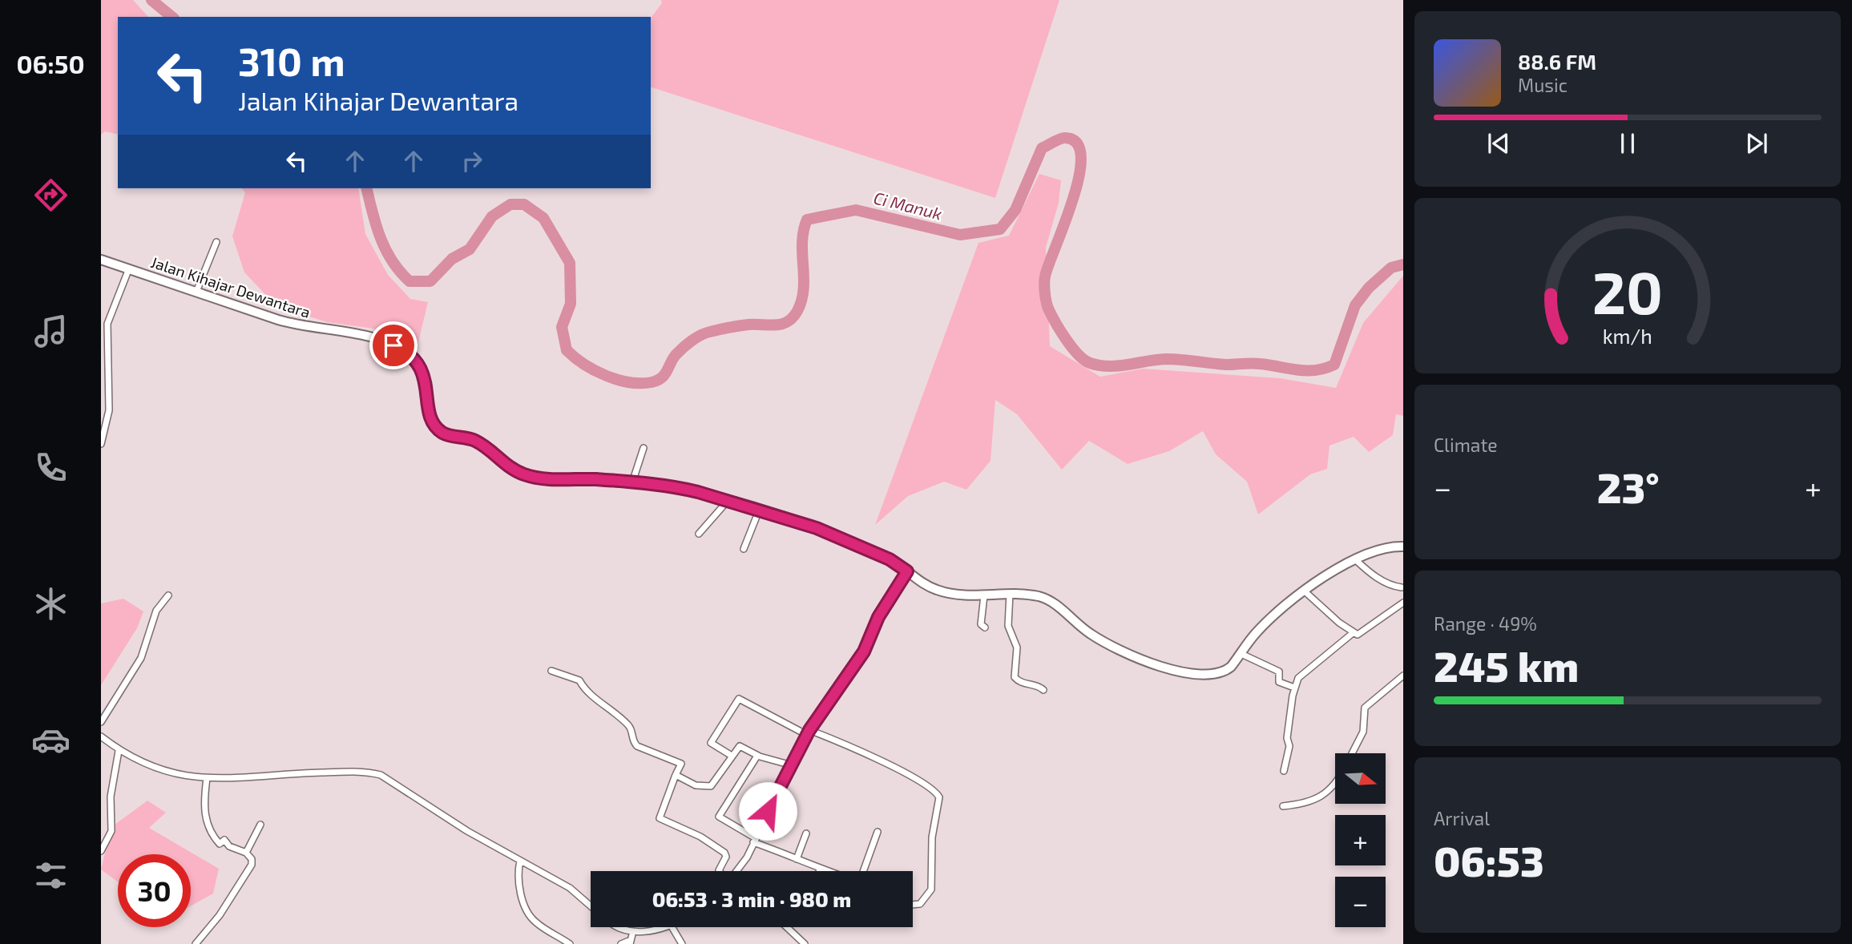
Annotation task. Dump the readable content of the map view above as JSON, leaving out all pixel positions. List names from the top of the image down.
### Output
{
  "streets": {
    "main road": ["Jalan Kihajar Dewantara"]
  },
  "water": ["Ci Manuk"],
  "north": "right",
  "page": {
    "tabs": "06:50",
    "turn": ["310 m", "Jalan Kihajar Dewantara"],
    "song": ["88.6 FM", "Music"],
    "tile": [
      "Climate",
      ["Range · 49%", "245 km"],
      ["Arrival", "06:53"]
    ],
    "heat": ["−", "23°", "+"],
    "map_buttons": ["+", "−"],
    "limit": "30",
    "trip": "06:53 · 3 min · 980 m",
    "gauge": ["20", "km/h"]
  }
}
